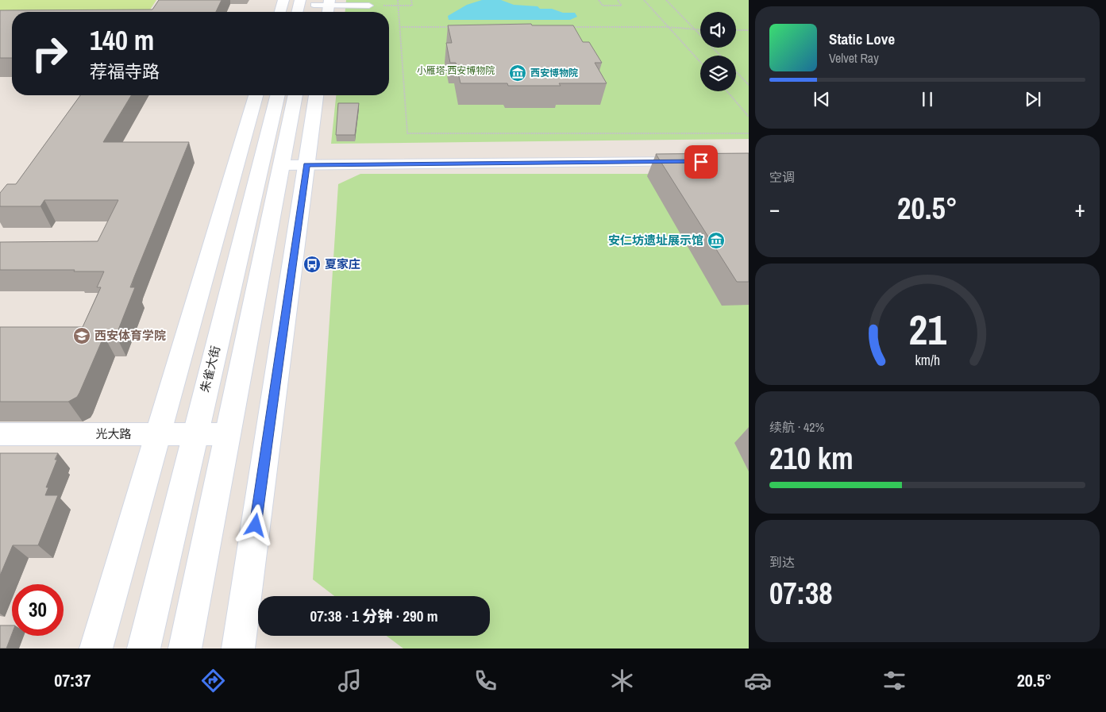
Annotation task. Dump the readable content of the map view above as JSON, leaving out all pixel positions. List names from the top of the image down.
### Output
{
  "streets": {
    "street": ["朱雀大街", "光大路"]
  },
  "crossings": [
    ["朱雀大街", "光大路"]
  ],
  "parks": ["小雁塔·西安博物院"],
  "places": {
    "museum": ["西安博物院", "安仁坊遗址展示馆"],
    "bus stop": ["夏家庄"],
    "school or university": ["西安体育学院"]
  },
  "page": {
    "turn": ["140 m", "荐福寺路"],
    "song": ["Static Love", "Velvet Ray"],
    "tile": [
      "空调",
      ["续航 · 42%", "210 km"],
      ["到达", "07:38"]
    ],
    "heat": ["−", "20.5°", "+"],
    "limit": "30",
    "trip": "07:38 · 1 分钟 · 290 m",
    "tabs": ["07:37", "20.5°"],
    "gauge": ["21", "km/h"]
  }
}
